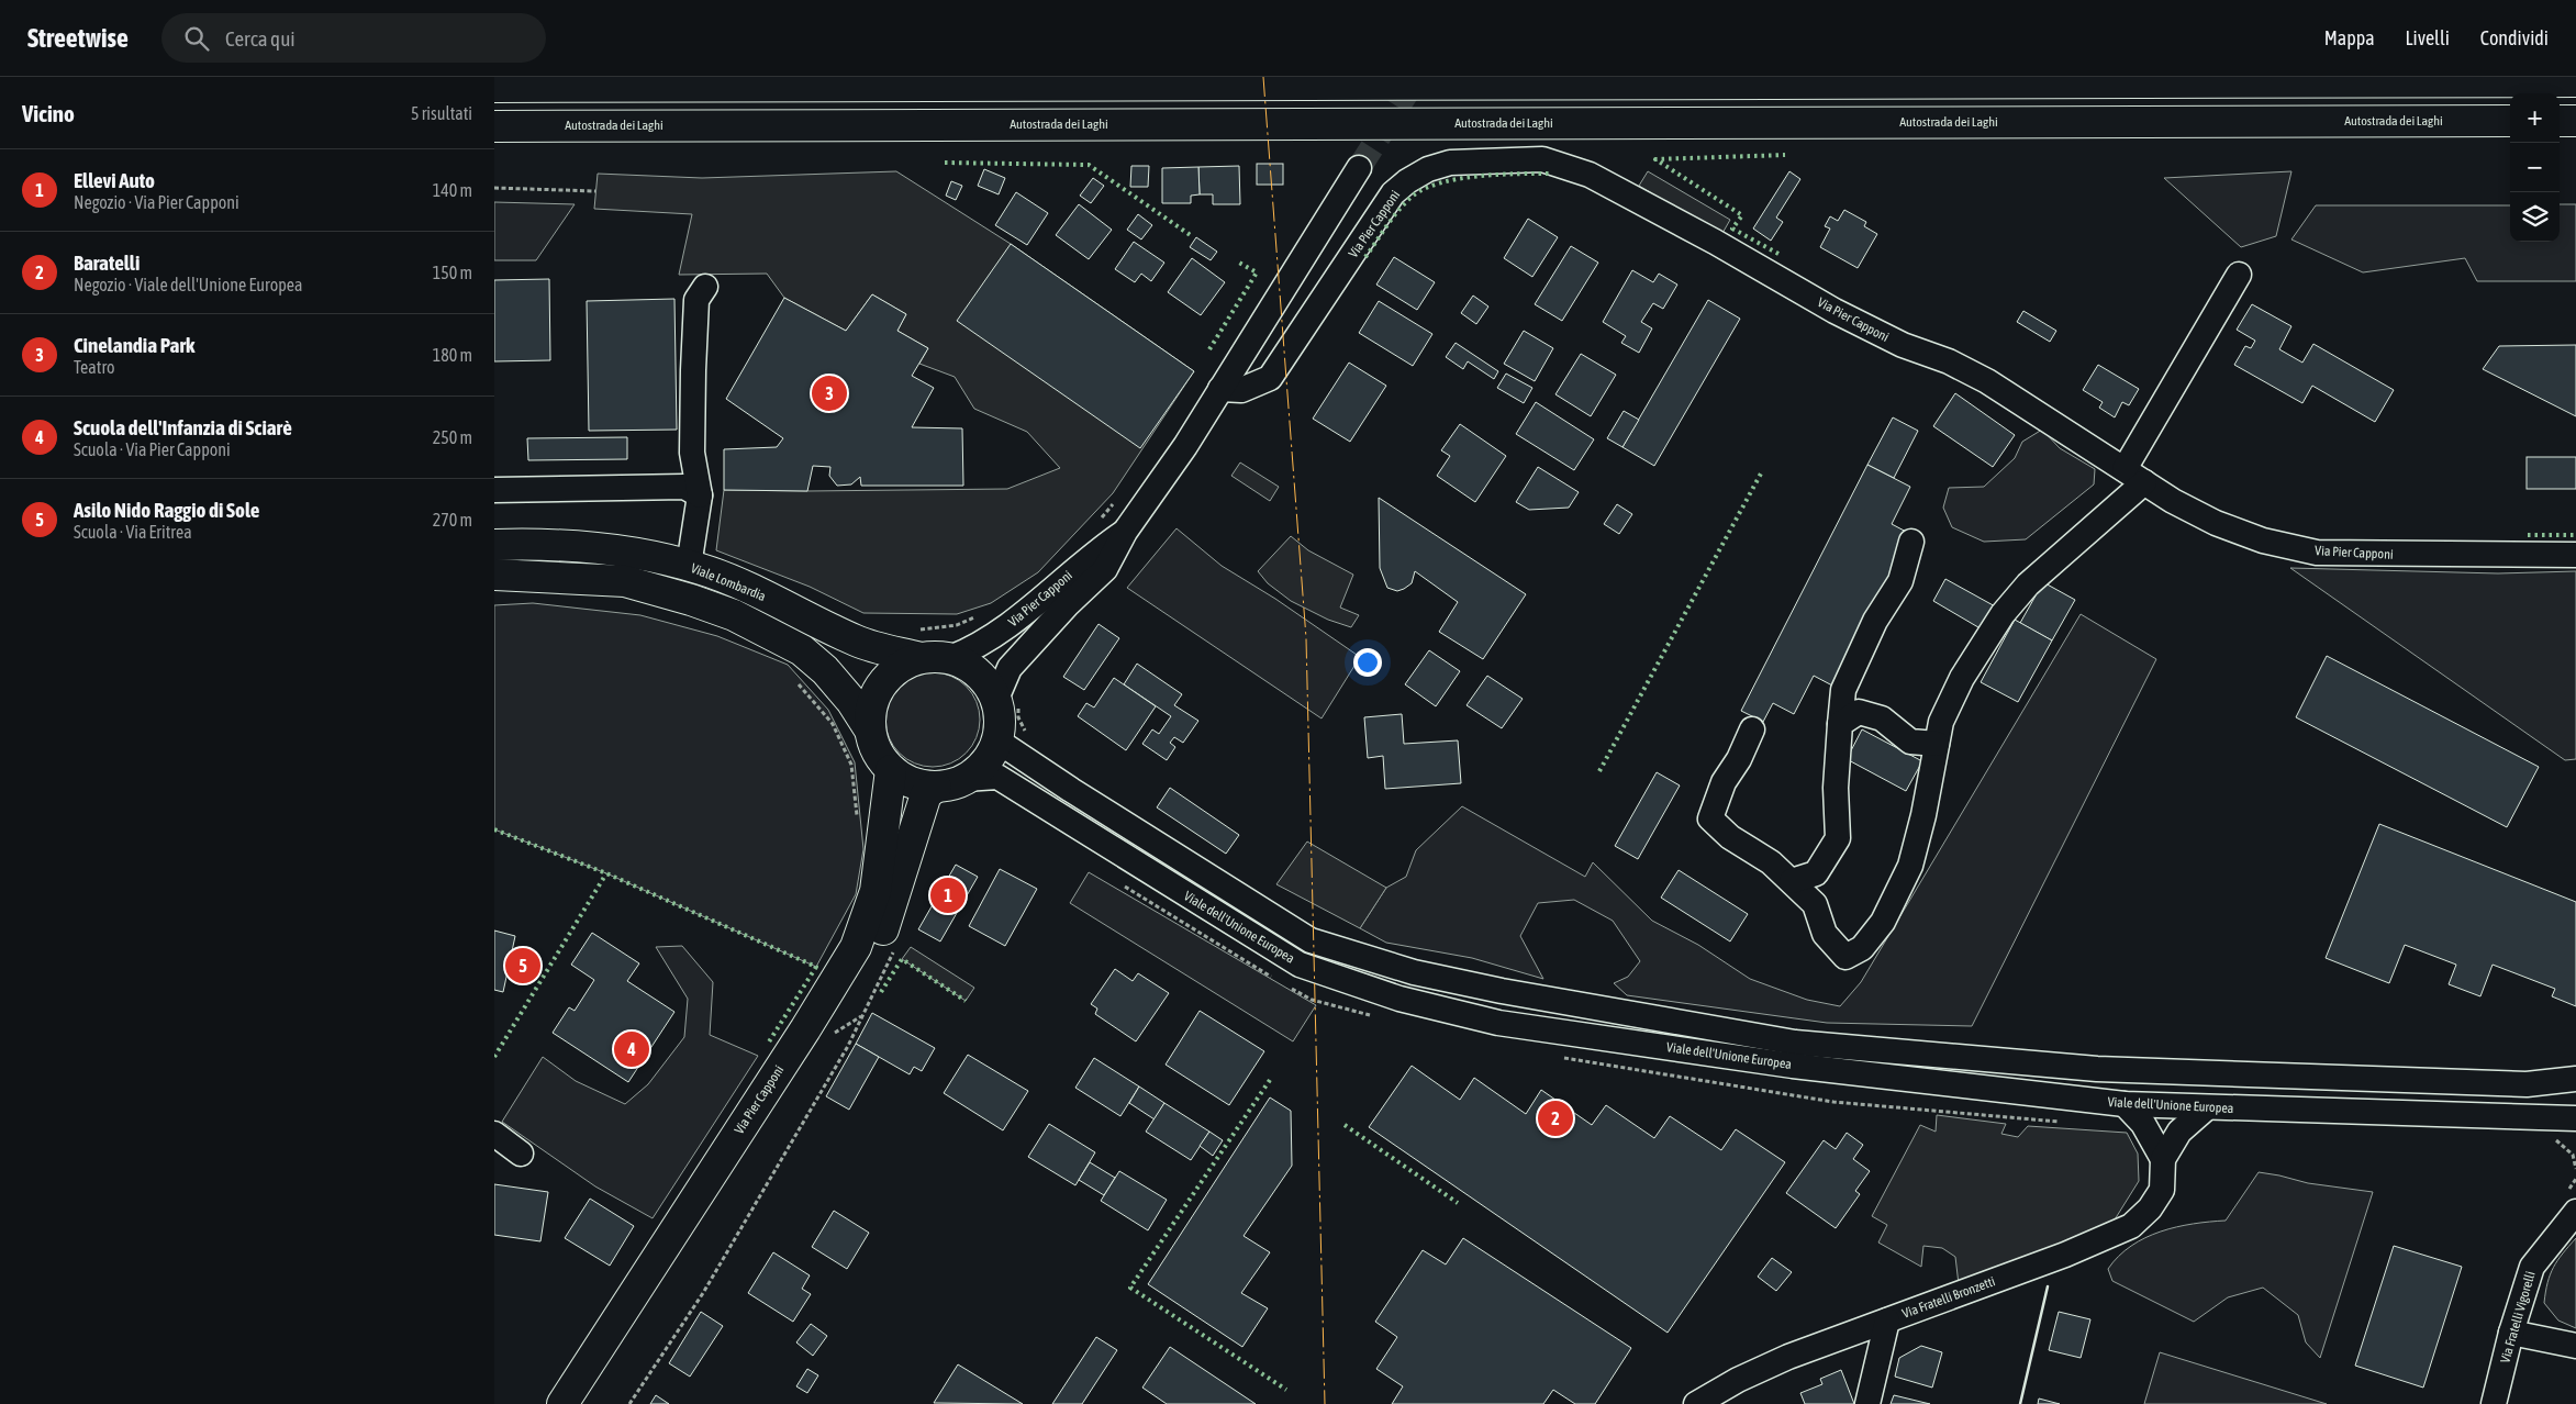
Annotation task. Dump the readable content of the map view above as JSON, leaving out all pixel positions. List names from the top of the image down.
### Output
{
  "streets": {
    "main road": ["Autostrada dei Laghi", "Via Pier Capponi", "Viale Lombardia"],
    "street": ["Viale dell'Unione Europea", "Via Fratelli Bronzetti", "Via Fratelli Vigorelli"]
  },
  "crossings": [
    ["Via Pier Capponi", "Viale Lombardia"],
    ["Via Pier Capponi", "Viale dell'Unione Europea"],
    ["Viale Lombardia", "Viale dell'Unione Europea"],
    ["Viale dell'Unione Europea", "Via Fratelli Bronzetti"]
  ],
  "page": {
    "header": "Streetwise",
    "search": "Cerca qui",
    "nav": ["Mappa", "Livelli", "Condividi"],
    "heading": ["Vicino", "5 risultati"],
    "map_buttons": ["+", "−"],
    "list": [
      {
        "mark": "1",
        "name": "Ellevi Auto",
        "note": "Negozio · Via Pier Capponi",
        "value": "140 m"
      },
      {
        "mark": "2",
        "name": "Baratelli",
        "note": "Negozio · Viale dell'Unione Europea",
        "value": "150 m"
      },
      {
        "mark": "3",
        "name": "Cinelandia Park",
        "note": "Teatro",
        "value": "180 m"
      },
      {
        "mark": "4",
        "name": "Scuola dell'Infanzia di Sciarè",
        "note": "Scuola · Via Pier Capponi",
        "value": "250 m"
      },
      {
        "mark": "5",
        "name": "Asilo Nido Raggio di Sole",
        "note": "Scuola · Via Eritrea",
        "value": "270 m"
      }
    ],
    "pins": [
      "3",
      "1",
      "5",
      "4",
      "2"
    ]
  }
}
